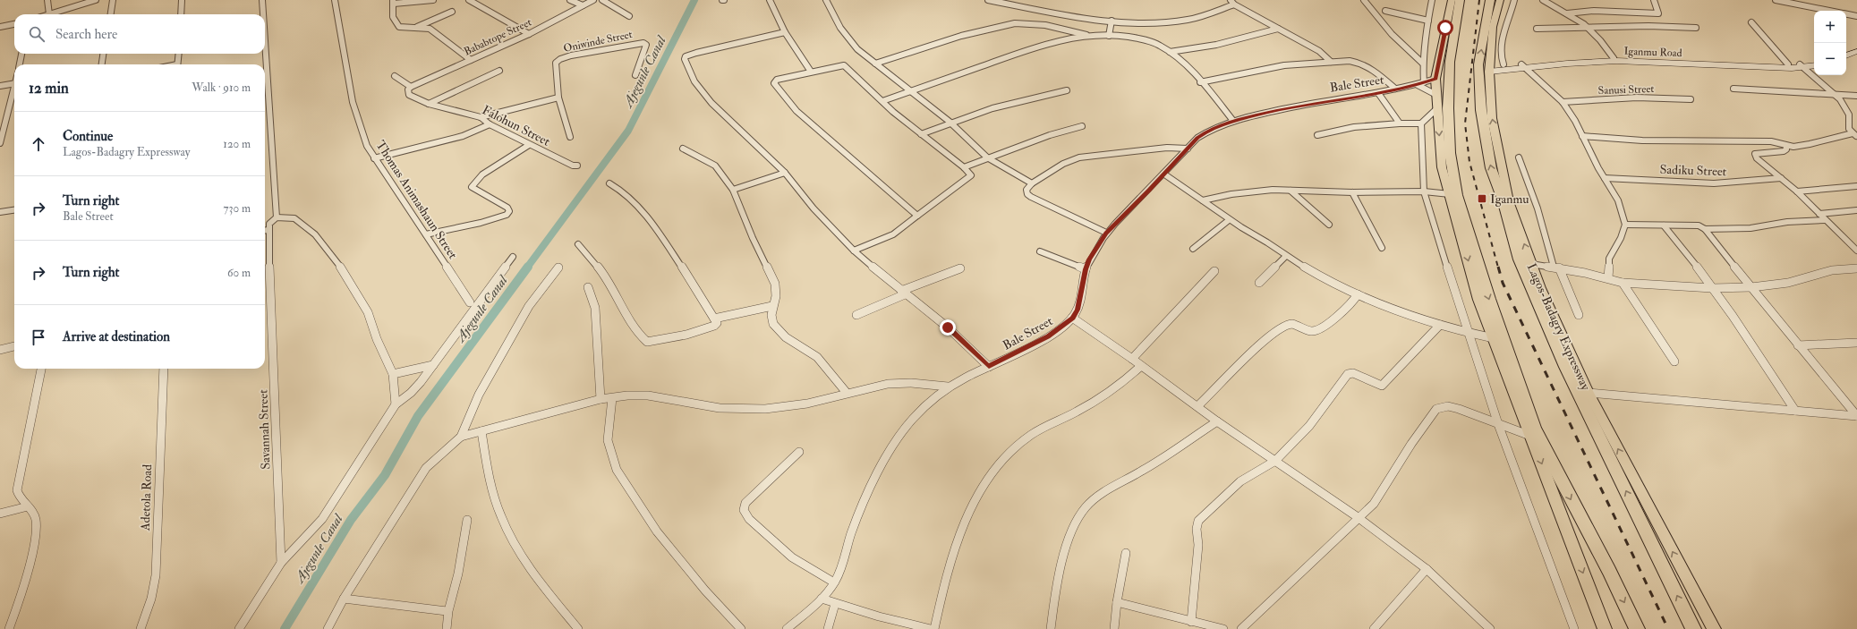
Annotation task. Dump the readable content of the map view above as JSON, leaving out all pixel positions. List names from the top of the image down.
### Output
{
  "streets": {
    "highway": ["Lagos-Badagry Expressway"],
    "main road": ["Iganmu Road"],
    "street": [
      "Bababtope Street",
      "Oniwinde Street",
      "Bale Street",
      "Sanusi Street",
      "Falohun Street",
      "Sadiku Street",
      "Thomas Animashaun Street",
      "Savannah Street",
      "Adetola Road"
    ]
  },
  "crossings": [
    ["Bababtope Street", "Falohun Street"],
    ["Iganmu Road", "Lagos-Badagry Expressway"]
  ],
  "water": ["Ajegunle Canal"],
  "places": {
    "transit": ["Iganmu"]
  },
  "page": {
    "map_buttons": ["+", "−"],
    "search": "Search here",
    "heading": ["12 min", "Walk · 910 m"],
    "list": [
      ["Continue", "Lagos-Badagry Expressway", "120 m"],
      ["Turn right", "Bale Street", "730 m"],
      ["Turn right", "60 m"],
      "Arrive at destination"
    ]
  }
}
